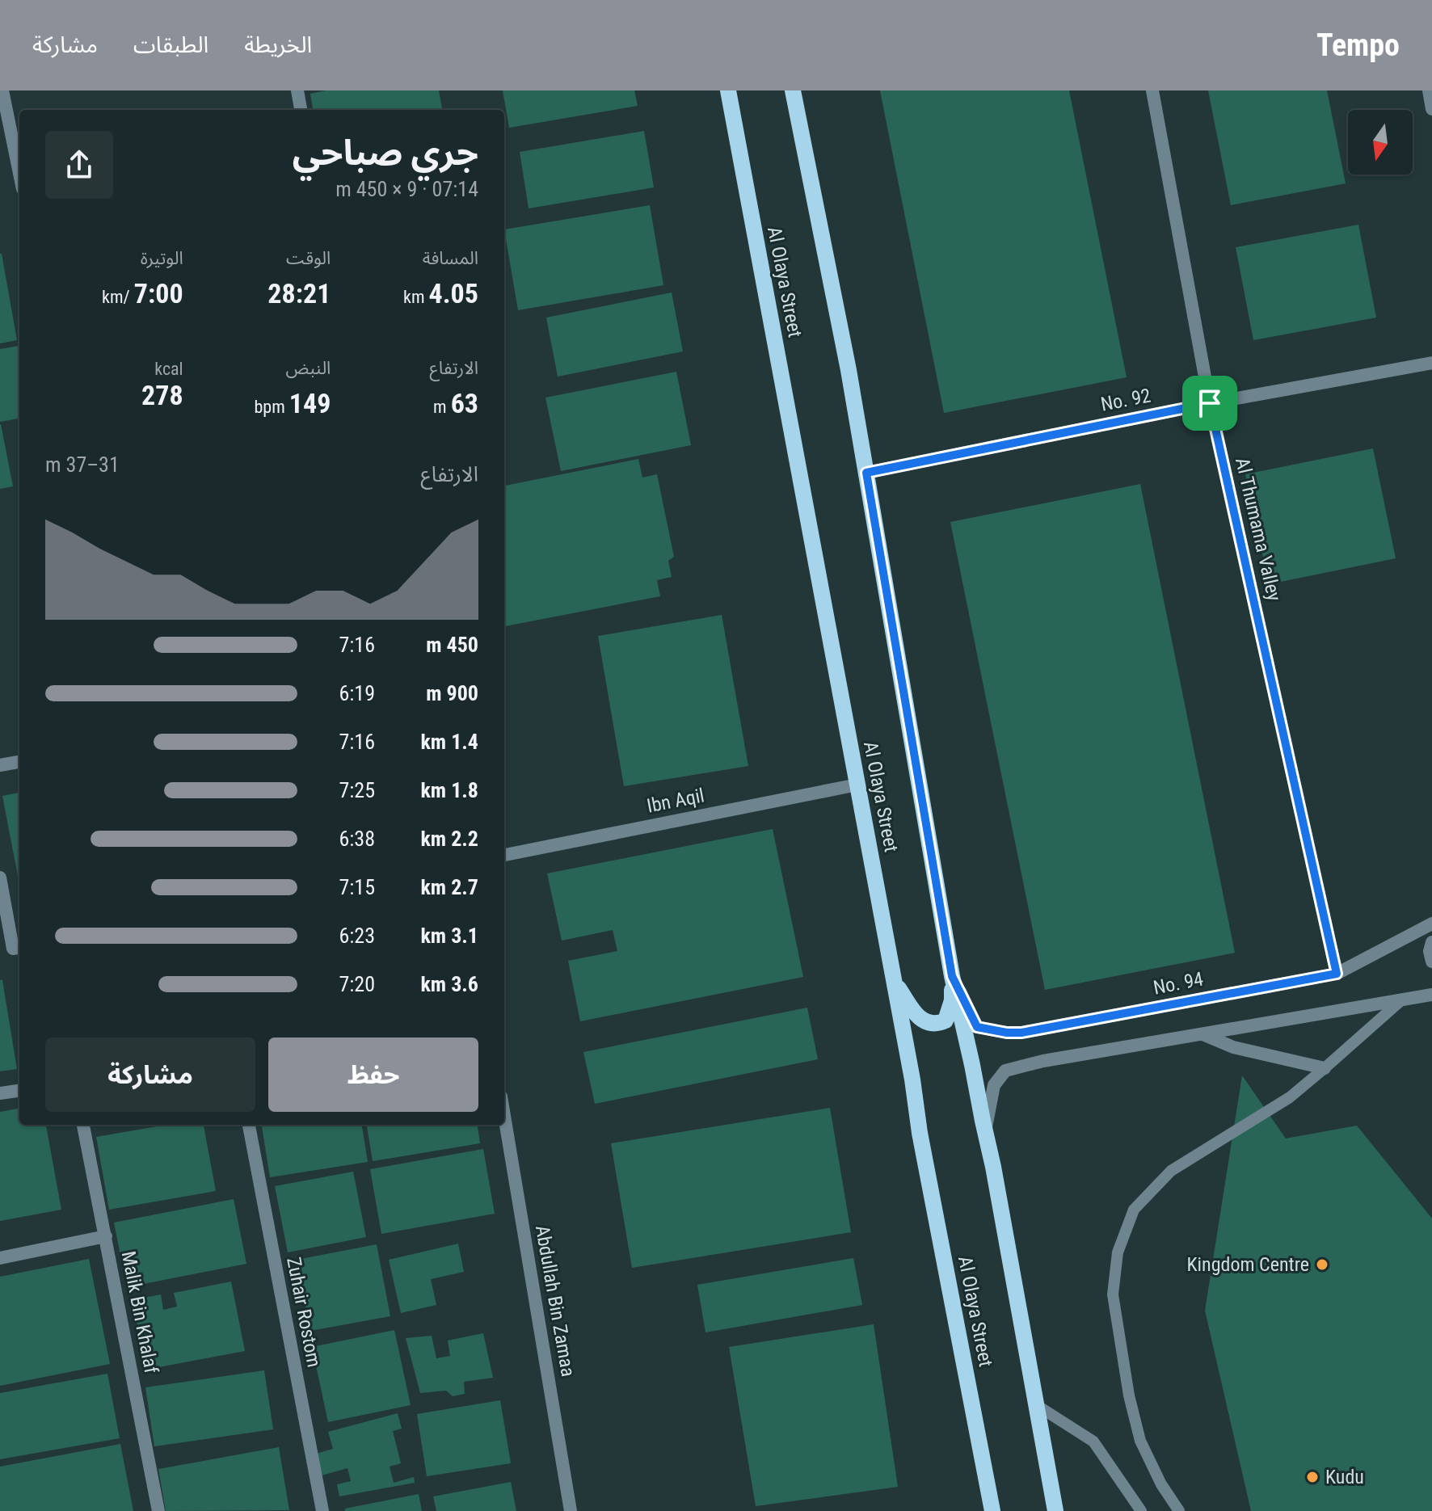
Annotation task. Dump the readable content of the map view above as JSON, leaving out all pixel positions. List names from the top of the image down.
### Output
{
  "streets": {
    "main road": ["Al Olaya Street"],
    "street": [
      "No. 92",
      "Al Thumama Valley",
      "Ibn Aqil",
      "No. 94",
      "Abdullah Bin Zamaa",
      "Malik Bin Khalaf",
      "Zuhair Rostom"
    ]
  },
  "crossings": [
    ["Al Olaya Street", "No. 92"],
    ["Al Olaya Street", "Ibn Aqil"],
    ["Al Olaya Street", "No. 94"],
    ["No. 92", "Al Thumama Valley"],
    ["Al Thumama Valley", "No. 94"]
  ],
  "places": ["Kingdom Centre", "Kudu"],
  "north": "bottom",
  "page": {
    "header": "Tempo",
    "nav": ["الخريطة", "الطبقات", "مشاركة"],
    "heading": ["جري صباحي", "07:14 · 9 × 450 m"],
    "stats": [
      ["المسافة", "4.05 km"],
      ["الوقت", "28:21"],
      ["الوتيرة", "7:00 /km"],
      ["الارتفاع", "63 m"],
      ["النبض", "149 bpm"],
      ["kcal", "278"]
    ],
    "chart": ["الارتفاع", "31–37 m"],
    "list": [
      {
        "name": "450 m",
        "note": "7:16"
      },
      {
        "name": "900 m",
        "note": "6:19"
      },
      {
        "name": "1.4 km",
        "note": "7:16"
      },
      {
        "name": "1.8 km",
        "note": "7:25"
      },
      {
        "name": "2.2 km",
        "note": "6:38"
      },
      {
        "name": "2.7 km",
        "note": "7:15"
      },
      {
        "name": "3.1 km",
        "note": "6:23"
      },
      {
        "name": "3.6 km",
        "note": "7:20"
      }
    ],
    "buttons": ["حفظ", "مشاركة"]
  }
}
